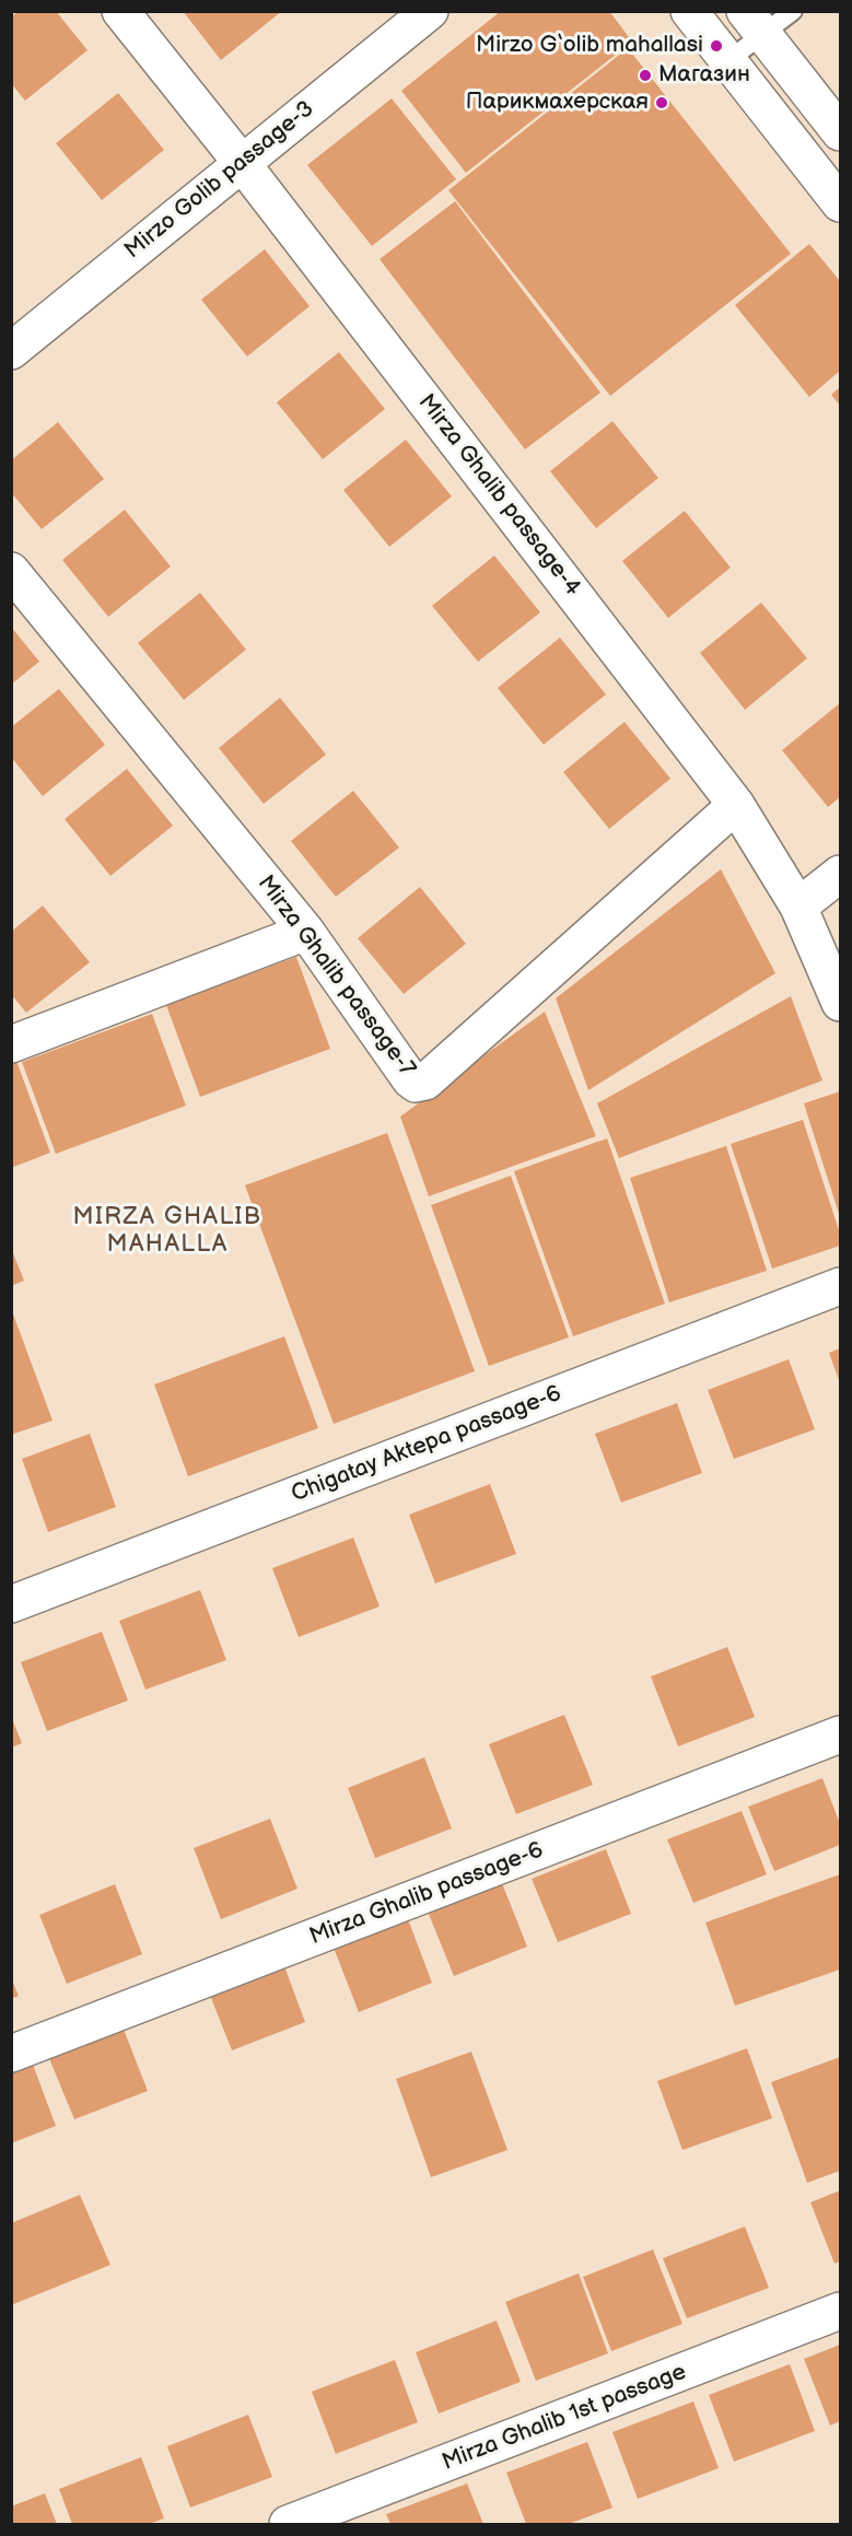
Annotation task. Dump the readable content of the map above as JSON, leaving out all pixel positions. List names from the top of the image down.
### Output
{
  "streets": {
    "street": [
      "Mirzo Golib passage-3",
      "Mirza Ghalib passage-4",
      "Mirza Ghalib passage-7",
      "Chigatay Aktepa passage-6",
      "Mirza Ghalib passage-6",
      "Mirza Ghalib 1st passage"
    ]
  },
  "crossings": [
    ["Mirzo Golib passage-3", "Mirza Ghalib passage-4"],
    ["Mirza Ghalib passage-4", "Mirza Ghalib passage-7"]
  ],
  "districts": ["MIRZA GHALIB MAHALLA"],
  "places": ["Mirzo G‘olib mahallasi", "Магазин", "Парикмахерская"]
}
